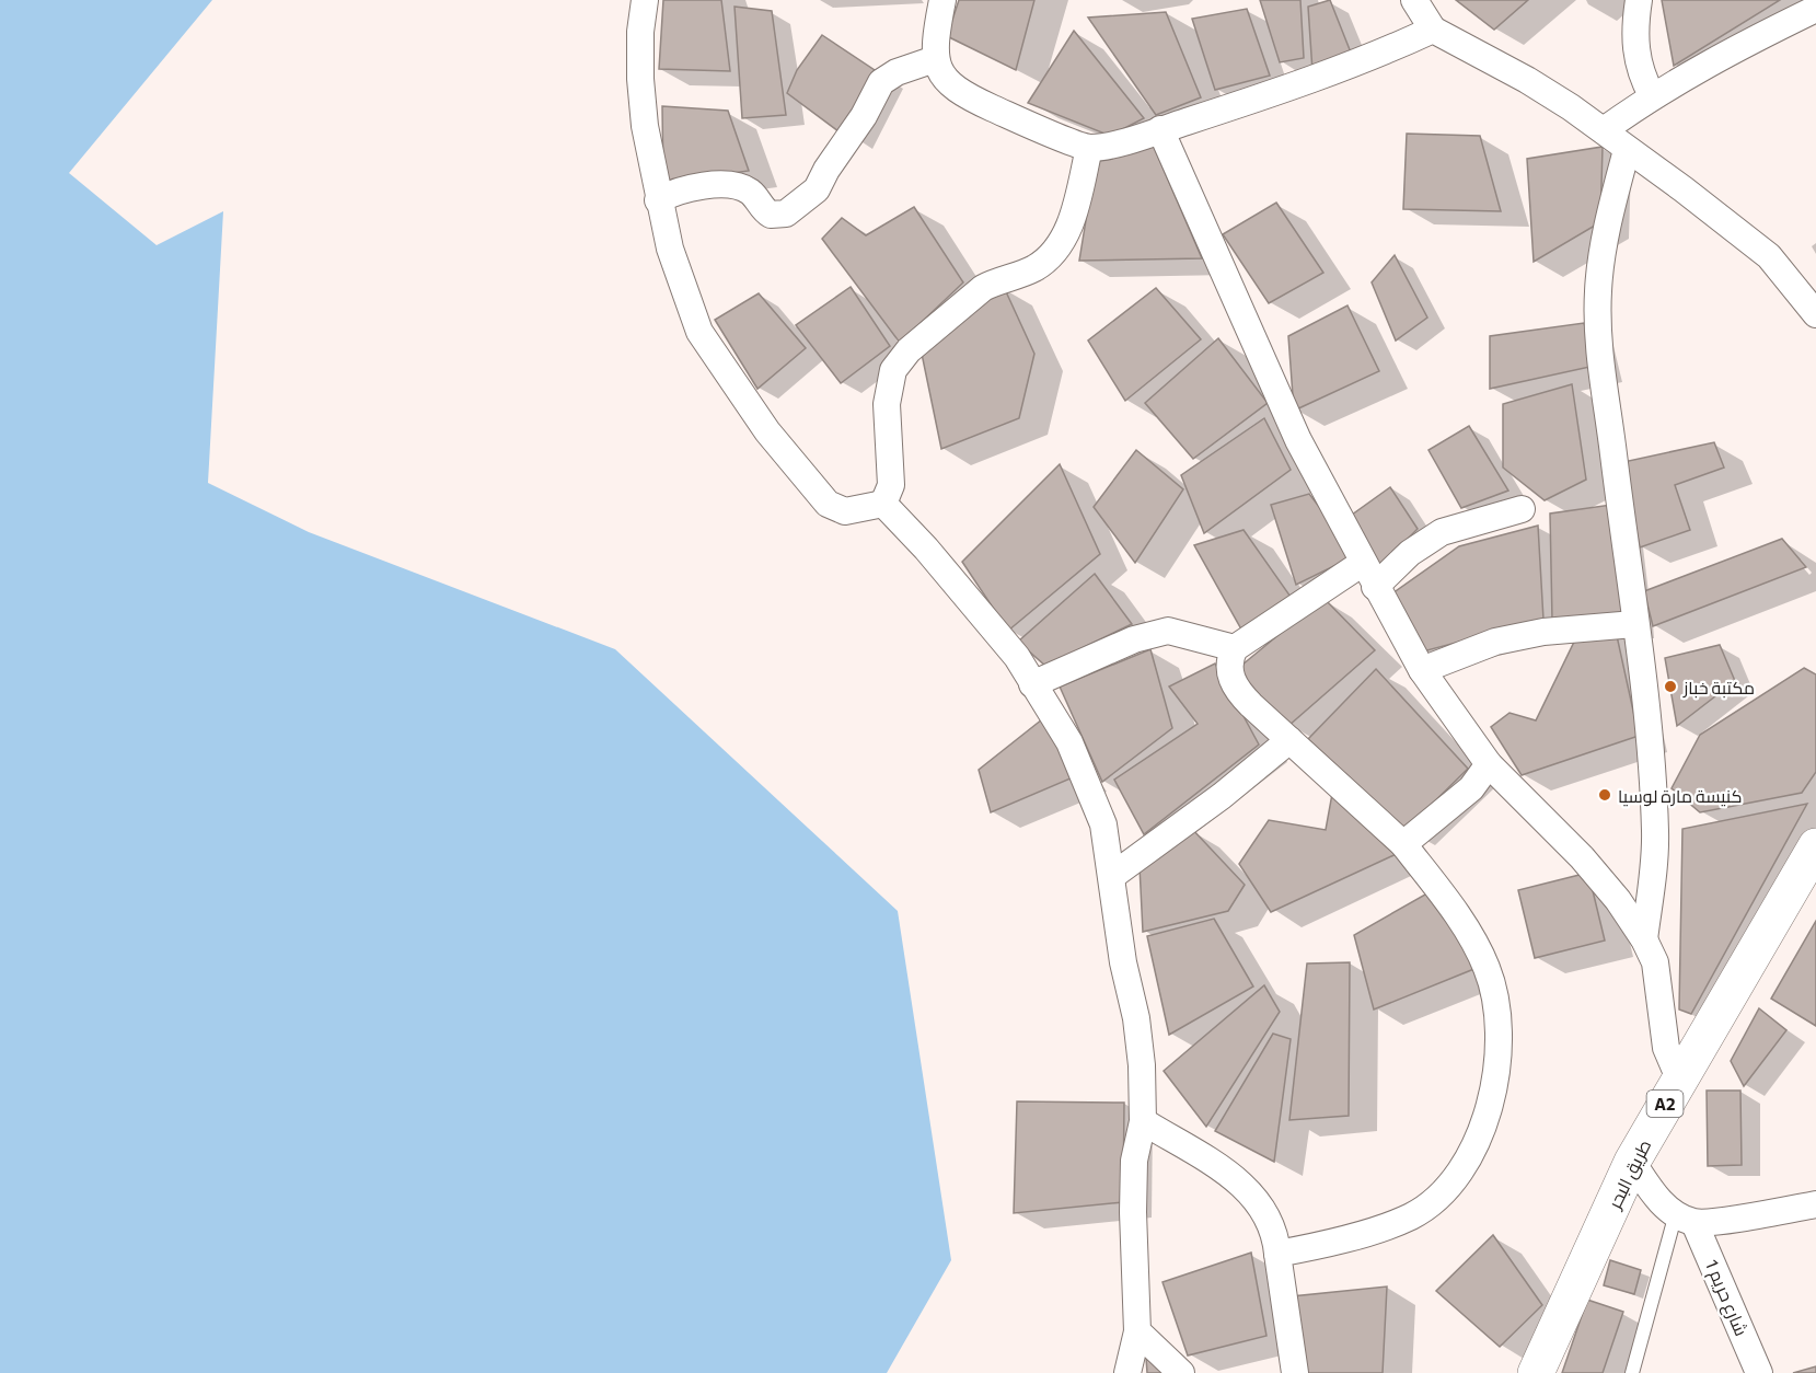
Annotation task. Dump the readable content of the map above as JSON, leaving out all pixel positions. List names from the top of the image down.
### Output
{
  "streets": {
    "main road": ["A2", "طريق البحر"],
    "street": ["شارع حريم 1"]
  },
  "places": ["مكتبة خباز", "كنيسة مارة لوسيا"]
}
